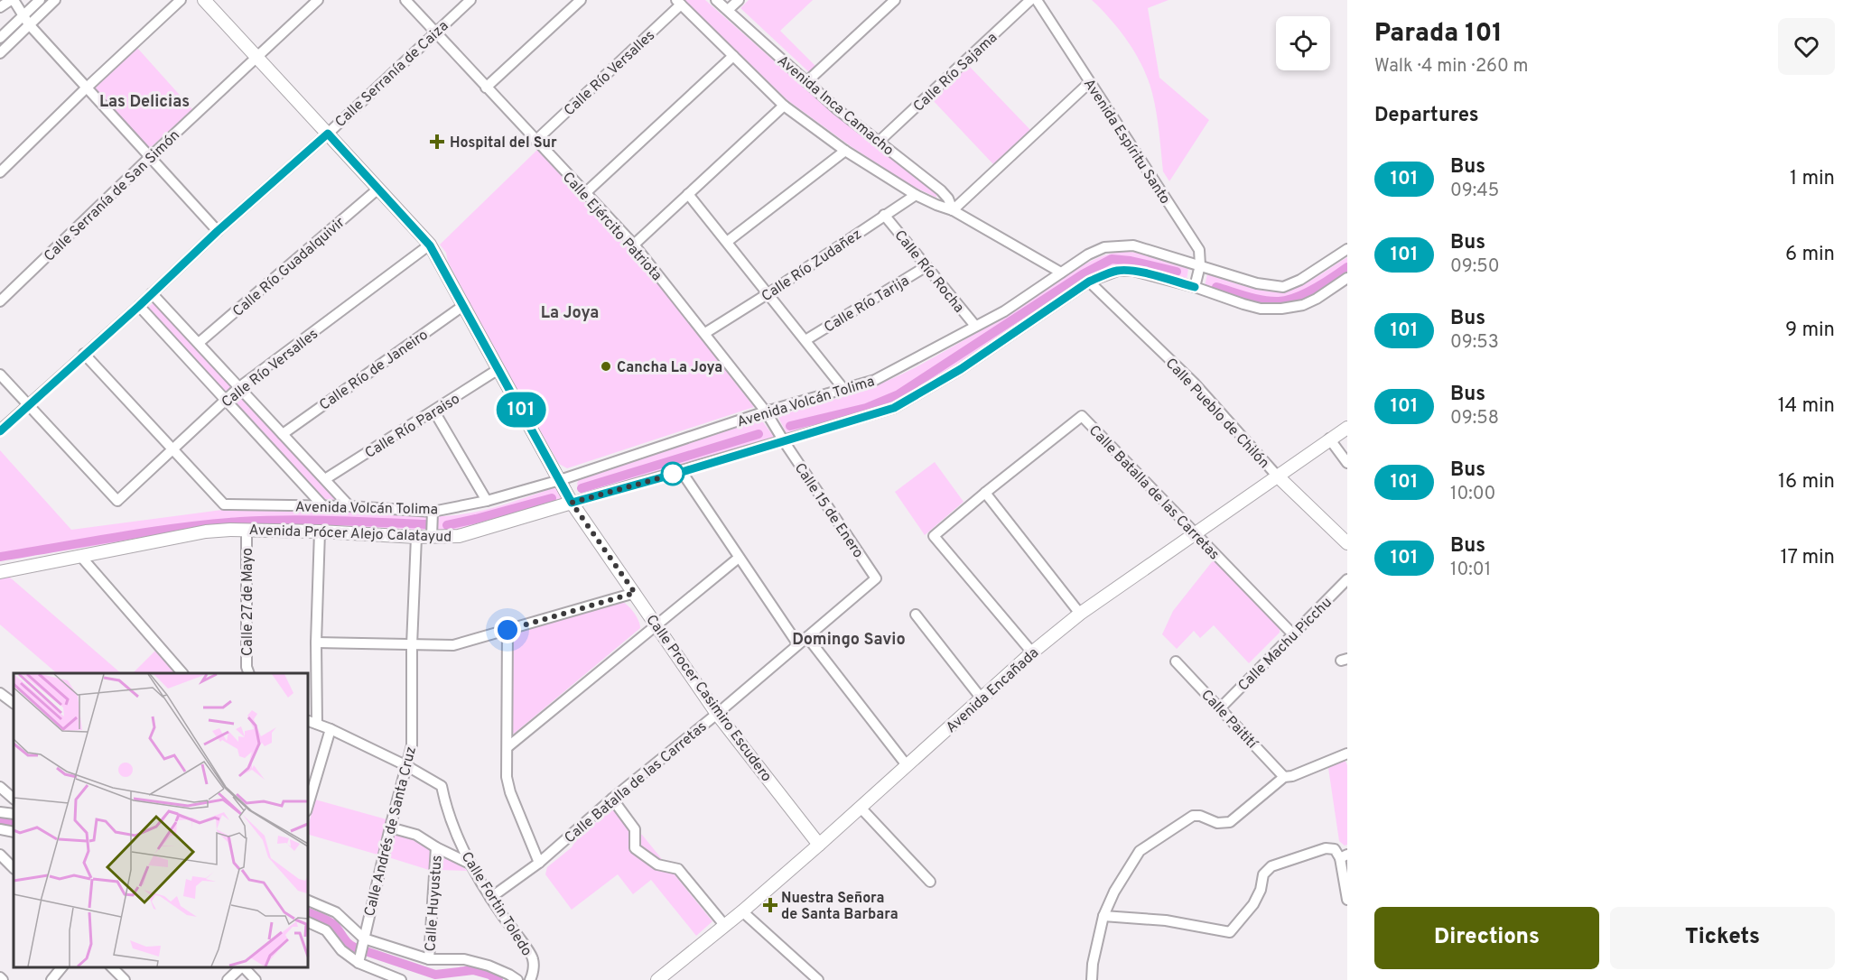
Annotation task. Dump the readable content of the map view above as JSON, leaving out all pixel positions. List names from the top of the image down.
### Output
{
  "streets": {
    "main road": [
      "Calle Pueblo de Chilón",
      "Avenida Prócer Alejo Calatayud",
      "Avenida Encañada",
      "Calle Procer Casimiro Escudero"
    ],
    "street": [
      "Calle Río Sajama",
      "Calle Río Versalles",
      "Calle Serranía de Caiza",
      "Avenida Inca Camacho",
      "Avenida Espíritu Santo",
      "Calle Serranía de San Simón",
      "Calle Ejército Patriota",
      "Calle Río Zudañez",
      "Calle Río Guadalquivir",
      "Calle Río Rocha",
      "Calle Río Tarija",
      "Calle Río de Janeiro",
      "Avenida Volcán Tolima",
      "Calle Río Paraiso",
      "Calle Batalla de las Carretas",
      "Calle 15 de Enero",
      "Calle 27 de Mayo",
      "Calle Machu Picchu",
      "Calle Paitití",
      "Calle Andrés de Santa Cruz",
      "Calle Huyustus",
      "Calle Fortin Toledo"
    ]
  },
  "crossings": [
    ["Calle Río Sajama", "Avenida Inca Camacho"],
    ["Calle Río Versalles", "Calle Serranía de Caiza"],
    ["Calle Río Versalles", "Avenida Inca Camacho"],
    ["Calle Río Versalles", "Calle Ejército Patriota"],
    ["Calle Río Versalles", "Avenida Volcán Tolima"],
    ["Calle Río Versalles", "Calle Procer Casimiro Escudero"],
    ["Calle Serranía de Caiza", "Calle Ejército Patriota"],
    ["Calle Serranía de Caiza", "Calle Procer Casimiro Escudero"],
    ["Avenida Inca Camacho", "Calle Río Zudañez"],
    ["Avenida Inca Camacho", "Avenida Volcán Tolima"],
    ["Avenida Espíritu Santo", "Avenida Volcán Tolima"],
    ["Calle Serranía de San Simón", "Calle Procer Casimiro Escudero"],
    ["Calle Ejército Patriota", "Calle Río Zudañez"],
    ["Calle Ejército Patriota", "Avenida Volcán Tolima"],
    ["Calle Ejército Patriota", "Calle 15 de Enero"],
    ["Calle Río Zudañez", "Calle Río Rocha"],
    ["Calle Río Guadalquivir", "Calle Procer Casimiro Escudero"],
    ["Calle Río Rocha", "Calle Río Tarija"],
    ["Calle Río Rocha", "Avenida Volcán Tolima"],
    ["Calle Río de Janeiro", "Calle Procer Casimiro Escudero"],
    ["Avenida Volcán Tolima", "Calle 15 de Enero"],
    ["Avenida Volcán Tolima", "Calle Procer Casimiro Escudero"],
    ["Calle Pueblo de Chilón", "Avenida Prócer Alejo Calatayud"],
    ["Calle Pueblo de Chilón", "Avenida Encañada"],
    ["Calle Río Paraiso", "Calle Procer Casimiro Escudero"],
    ["Calle Batalla de las Carretas", "Calle 15 de Enero"],
    ["Calle Batalla de las Carretas", "Calle Machu Picchu"],
    ["Calle Batalla de las Carretas", "Avenida Encañada"],
    ["Calle Batalla de las Carretas", "Calle Procer Casimiro Escudero"],
    ["Calle Batalla de las Carretas", "Calle Fortin Toledo"],
    ["Calle 15 de Enero", "Avenida Prócer Alejo Calatayud"],
    ["Avenida Prócer Alejo Calatayud", "Calle 27 de Mayo"],
    ["Avenida Prócer Alejo Calatayud", "Calle Procer Casimiro Escudero"],
    ["Avenida Prócer Alejo Calatayud", "Calle Andrés de Santa Cruz"],
    ["Calle Machu Picchu", "Calle Paitití"],
    ["Avenida Encañada", "Calle Procer Casimiro Escudero"],
    ["Calle Andrés de Santa Cruz", "Calle Fortin Toledo"]
  ],
  "districts": ["Las Delicias", "La Joya", "Domingo Savio"],
  "places": {
    "health": ["Hospital del Sur", "Nuestra Señora de Santa Barbara"],
    "other": ["Cancha La Joya"]
  },
  "lines": ["bus line 101"],
  "page": {
    "on_map": "101",
    "heading": [
      ["Parada 101", "Walk · 4 min · 260 m"],
      "Departures"
    ],
    "list": [
      {
        "mark": "101",
        "name": "Bus",
        "note": "09:45",
        "value": "1 min"
      },
      {
        "mark": "101",
        "name": "Bus",
        "note": "09:50",
        "value": "6 min"
      },
      {
        "mark": "101",
        "name": "Bus",
        "note": "09:53",
        "value": "9 min"
      },
      {
        "mark": "101",
        "name": "Bus",
        "note": "09:58",
        "value": "14 min"
      },
      {
        "mark": "101",
        "name": "Bus",
        "note": "10:00",
        "value": "16 min"
      },
      {
        "mark": "101",
        "name": "Bus",
        "note": "10:01",
        "value": "17 min"
      }
    ],
    "buttons": ["Directions", "Tickets"]
  }
}
